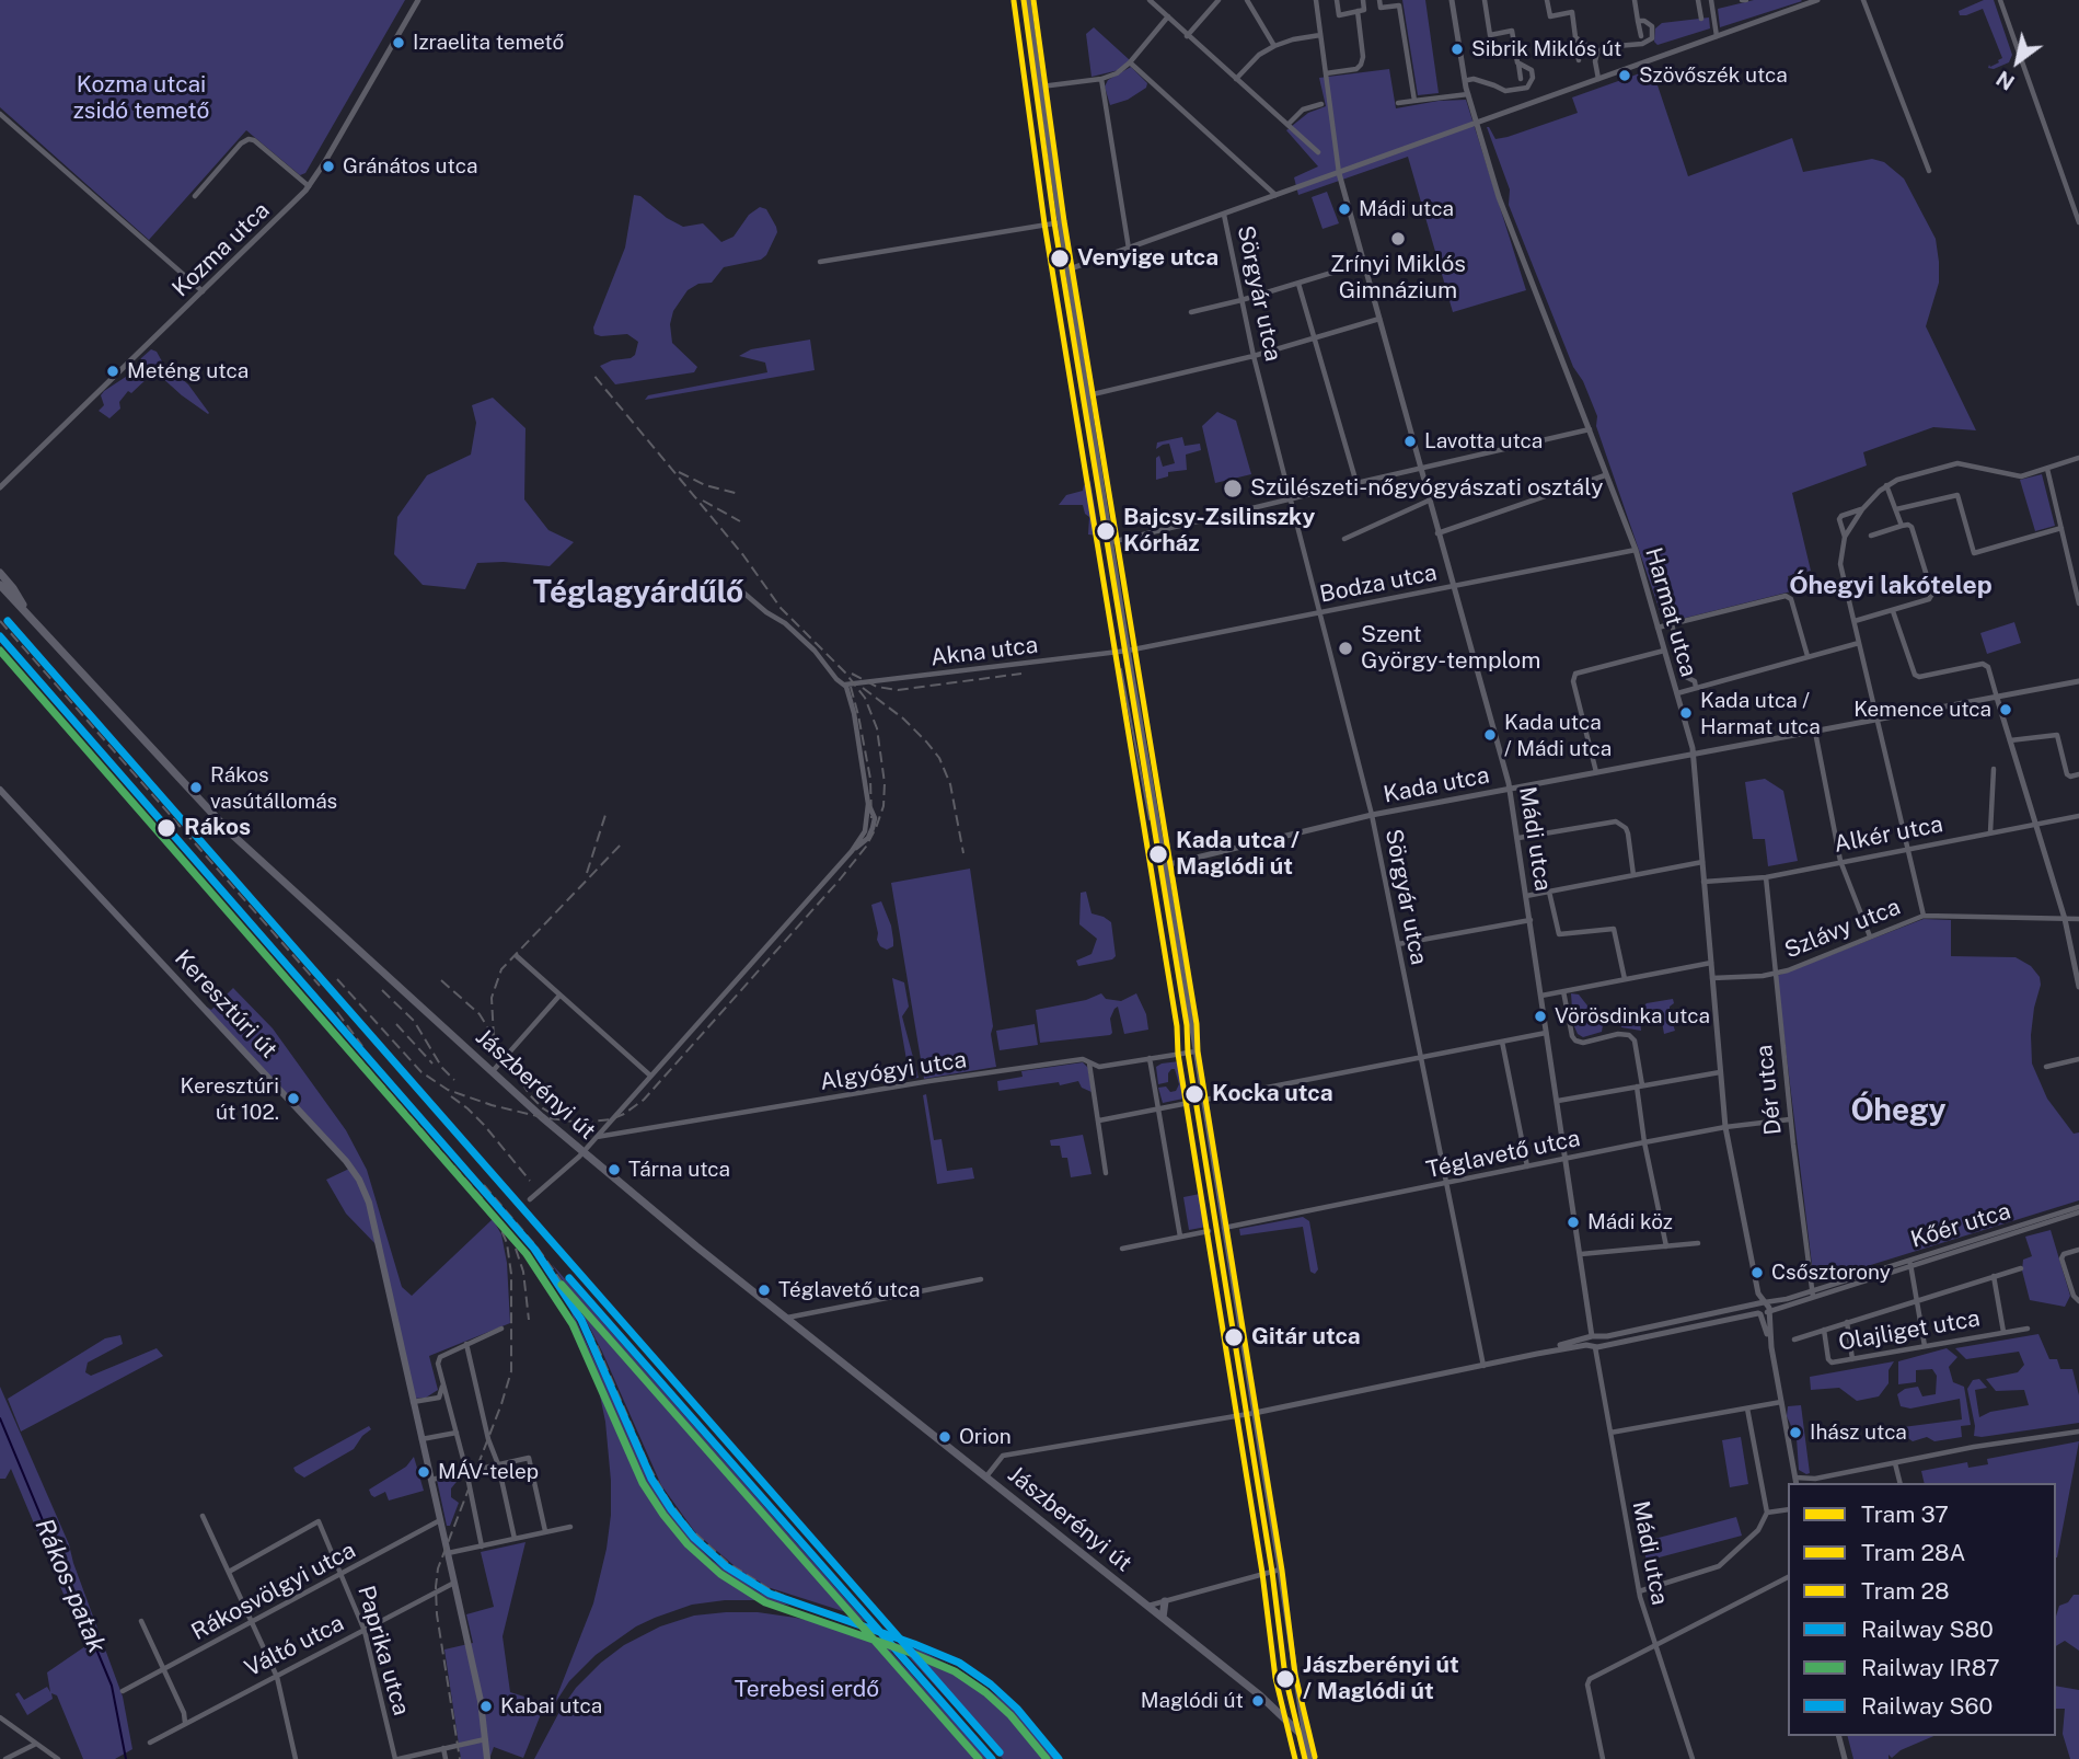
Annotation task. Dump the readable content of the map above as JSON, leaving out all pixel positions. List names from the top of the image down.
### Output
{
  "streets": {
    "main road": ["Keresztúri út", "Jászberényi út"],
    "street": [
      "Kozma utca",
      "Sörgyár utca",
      "Bodza utca",
      "Harmat utca",
      "Akna utca",
      "Kada utca",
      "Alkér utca",
      "Mádi utca",
      "Szlávy utca",
      "Algyógyi utca",
      "Dér utca",
      "Téglavető utca",
      "Kőér utca",
      "Olajliget utca",
      "Rákosvölgyi utca",
      "Váltó utca",
      "Paprika utca"
    ]
  },
  "crossings": [
    ["Sörgyár utca", "Bodza utca"],
    ["Sörgyár utca", "Kada utca"],
    ["Sörgyár utca", "Téglavető utca"],
    ["Bodza utca", "Harmat utca"],
    ["Bodza utca", "Akna utca"],
    ["Bodza utca", "Mádi utca"],
    ["Harmat utca", "Kada utca"],
    ["Harmat utca", "Alkér utca"],
    ["Harmat utca", "Szlávy utca"],
    ["Harmat utca", "Téglavető utca"],
    ["Harmat utca", "Kőér utca"],
    ["Kada utca", "Mádi utca"],
    ["Alkér utca", "Dér utca"],
    ["Mádi utca", "Téglavető utca"],
    ["Szlávy utca", "Dér utca"],
    ["Keresztúri út", "Rákosvölgyi utca"],
    ["Keresztúri út", "Váltó utca"],
    ["Dér utca", "Téglavető utca"],
    ["Dér utca", "Kőér utca"],
    ["Rákosvölgyi utca", "Paprika utca"],
    ["Váltó utca", "Paprika utca"]
  ],
  "districts": ["Óhegyi lakótelep", "Téglagyárdűlő", "Óhegy"],
  "water": ["Rákos-patak"],
  "parks": ["Kozma utcai zsidó temető", "Terebesi erdő"],
  "places": [
    "Izraelita temető",
    "Sibrik Miklós út",
    "Szövőszék utca",
    "Gránátos utca",
    "Mádi utca",
    "Zrínyi Miklós Gimnázium",
    "Venyige utca",
    "Meténg utca",
    "Lavotta utca",
    "Szülészeti-nőgyógyászati osztály",
    "Bajcsy-Zsilinszky Kórház",
    "Szent György-templom",
    "Kemence utca",
    "Kada utca / Harmat utca",
    "Kada utca / Mádi utca",
    "Rákos vasútállomás",
    "Rákos",
    "Kada utca / Maglódi út",
    "Vörösdinka utca",
    "Kocka utca",
    "Keresztúri út 102.",
    "Tárna utca",
    "Mádi köz",
    "Csősztorony",
    "Téglavető utca",
    "Gitár utca",
    "Ihász utca",
    "Orion",
    "MÁV-telep",
    "Jászberényi út / Maglódi út",
    "Maglódi út",
    "Kabai utca"
  ],
  "lines": [
    "tram line 37",
    "tram line 28",
    "tram line 28A",
    "rail line S60",
    "rail line S80",
    "rail line IR87"
  ],
  "legend": [
    "Tram 37",
    "Tram 28A",
    "Tram 28",
    "Railway S80",
    "Railway IR87",
    "Railway S60"
  ],
  "north": "bottom left"
}
